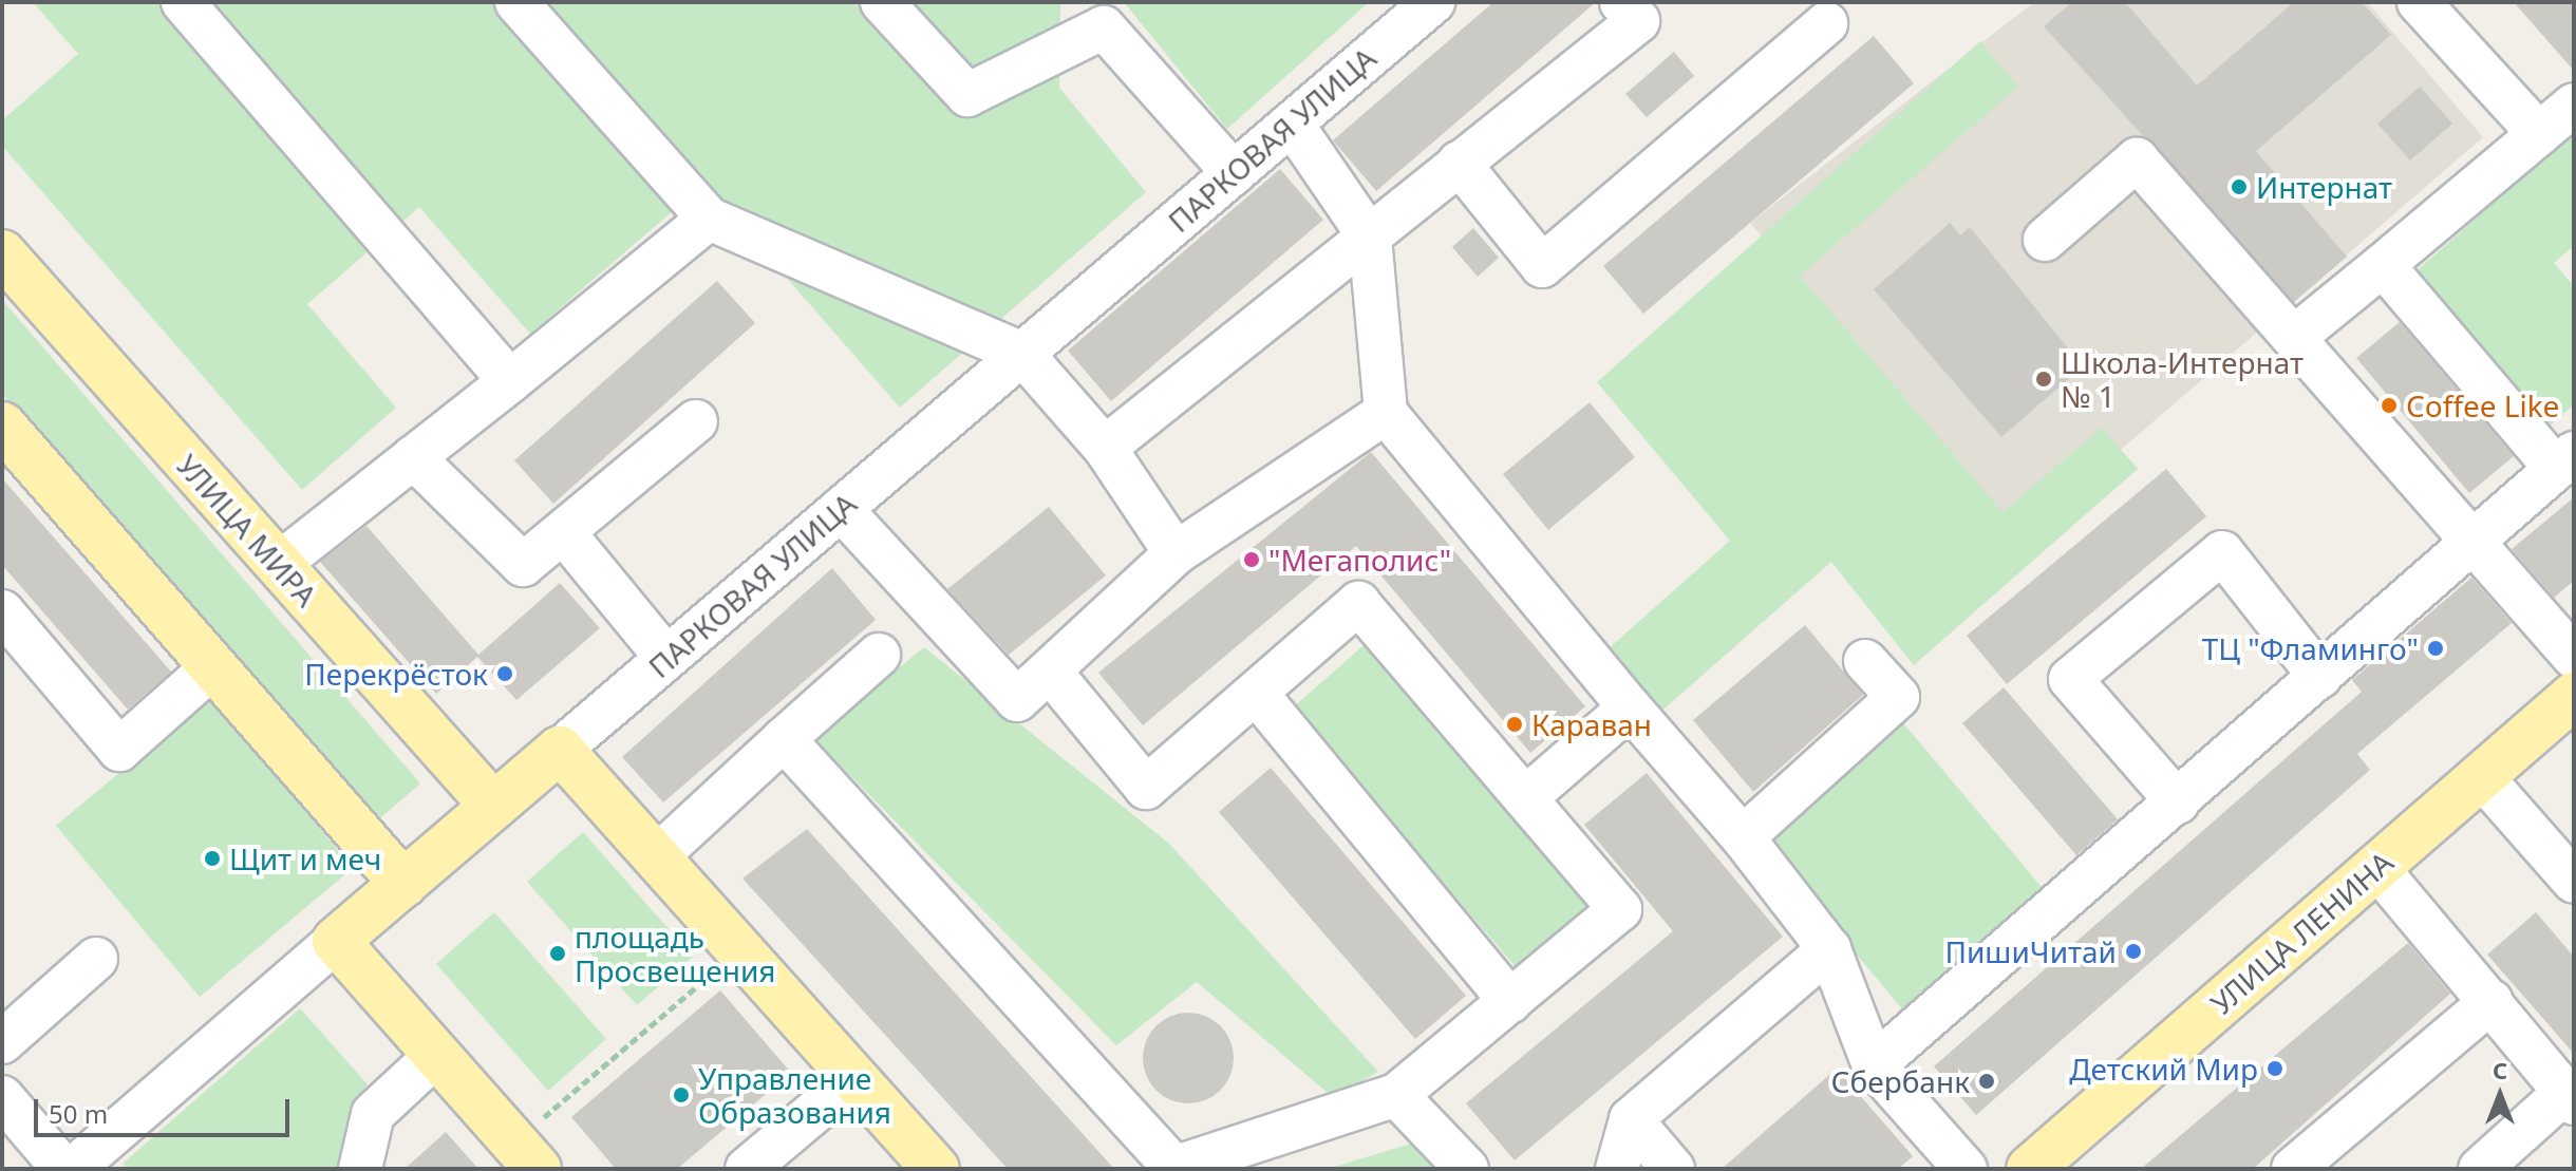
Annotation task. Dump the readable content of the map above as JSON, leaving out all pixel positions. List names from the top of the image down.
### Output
{
  "streets": {
    "main road": ["ПАРКОВАЯ УЛИЦА", "УЛИЦА МИРА", "УЛИЦА ЛЕНИНА"]
  },
  "crossings": [
    ["ПАРКОВАЯ УЛИЦА", "УЛИЦА МИРА"]
  ],
  "places": [
    "Интернат",
    "Школа-Интернат № 1",
    "Coffee Like",
    "\"Мегаполис\"",
    "ТЦ \"Фламинго\"",
    "Перекрёсток",
    "Караван",
    "Щит и меч",
    "ПишиЧитай",
    "площадь Просвещения",
    "Детский Мир",
    "Сбербанк",
    "Управление Образования"
  ],
  "scale_bar": "50 m",
  "north": "top"
}
